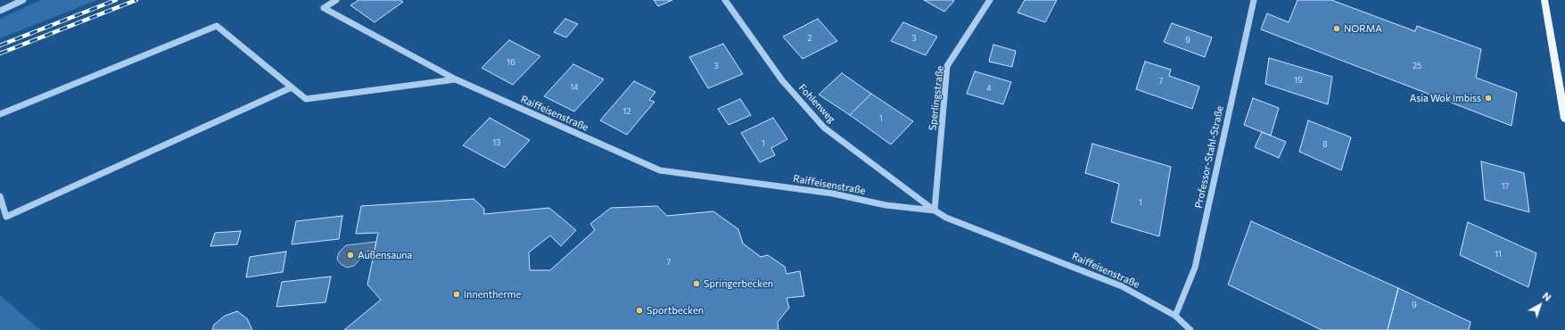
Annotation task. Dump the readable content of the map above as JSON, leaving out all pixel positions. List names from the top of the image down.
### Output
{
  "streets": {
    "street": [
      "Sperlingstraße",
      "Fohlenweg",
      "Raiffeisenstraße",
      "Professor-Stahl-Straße"
    ]
  },
  "crossings": [
    ["Sperlingstraße", "Fohlenweg"],
    ["Sperlingstraße", "Raiffeisenstraße"],
    ["Fohlenweg", "Raiffeisenstraße"],
    ["Raiffeisenstraße", "Professor-Stahl-Straße"]
  ],
  "places": [
    "NORMA",
    "Asia Wok Imbiss",
    "Außensauna",
    "Springerbecken",
    "Innentherme",
    "Sportbecken"
  ],
  "house_numbers": [
    "2",
    "3",
    "9",
    "16",
    "3",
    "25",
    "19",
    "7",
    "14",
    "4",
    "12",
    "1",
    "13",
    "1",
    "8",
    "17",
    "1",
    "11",
    "7",
    "9"
  ],
  "north": "top right"
}
